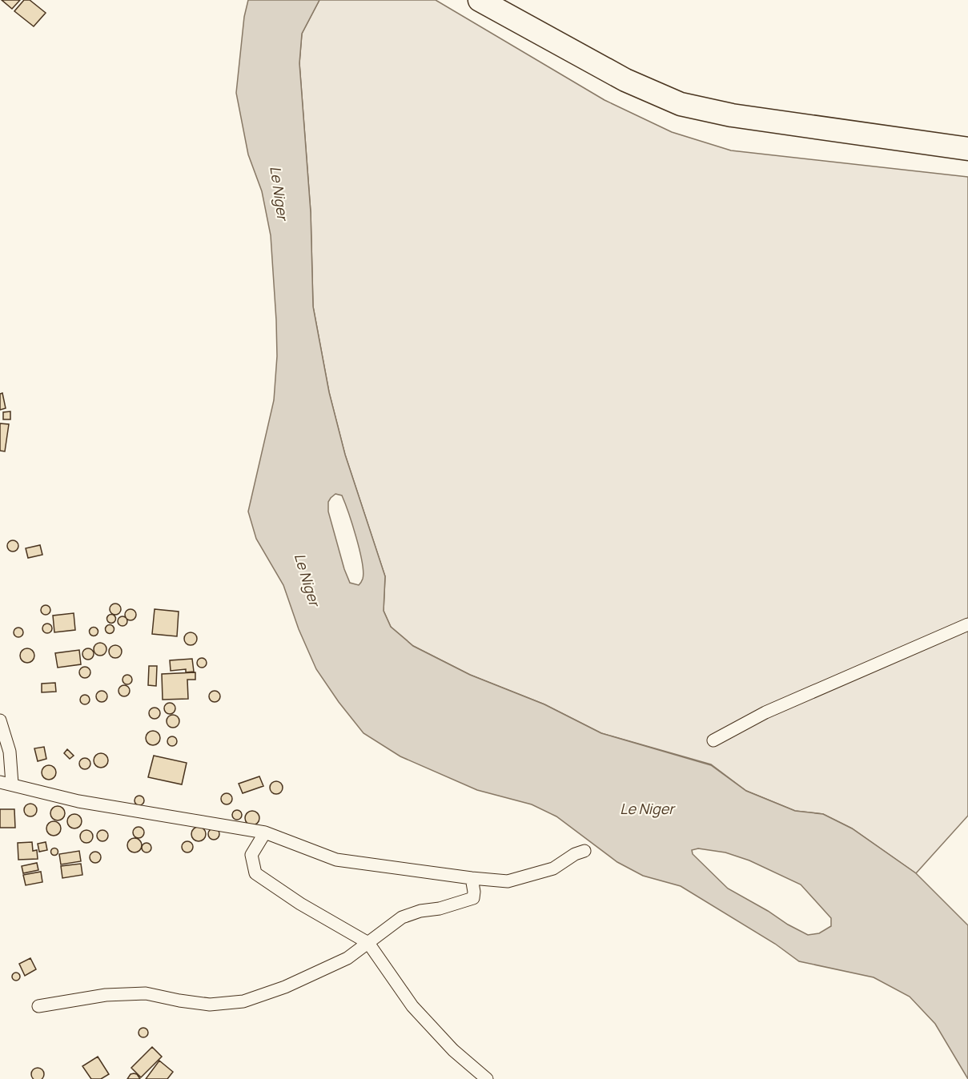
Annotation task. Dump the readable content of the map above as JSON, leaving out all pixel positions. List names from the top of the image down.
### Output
{
  "water": ["Le Niger"]
}
